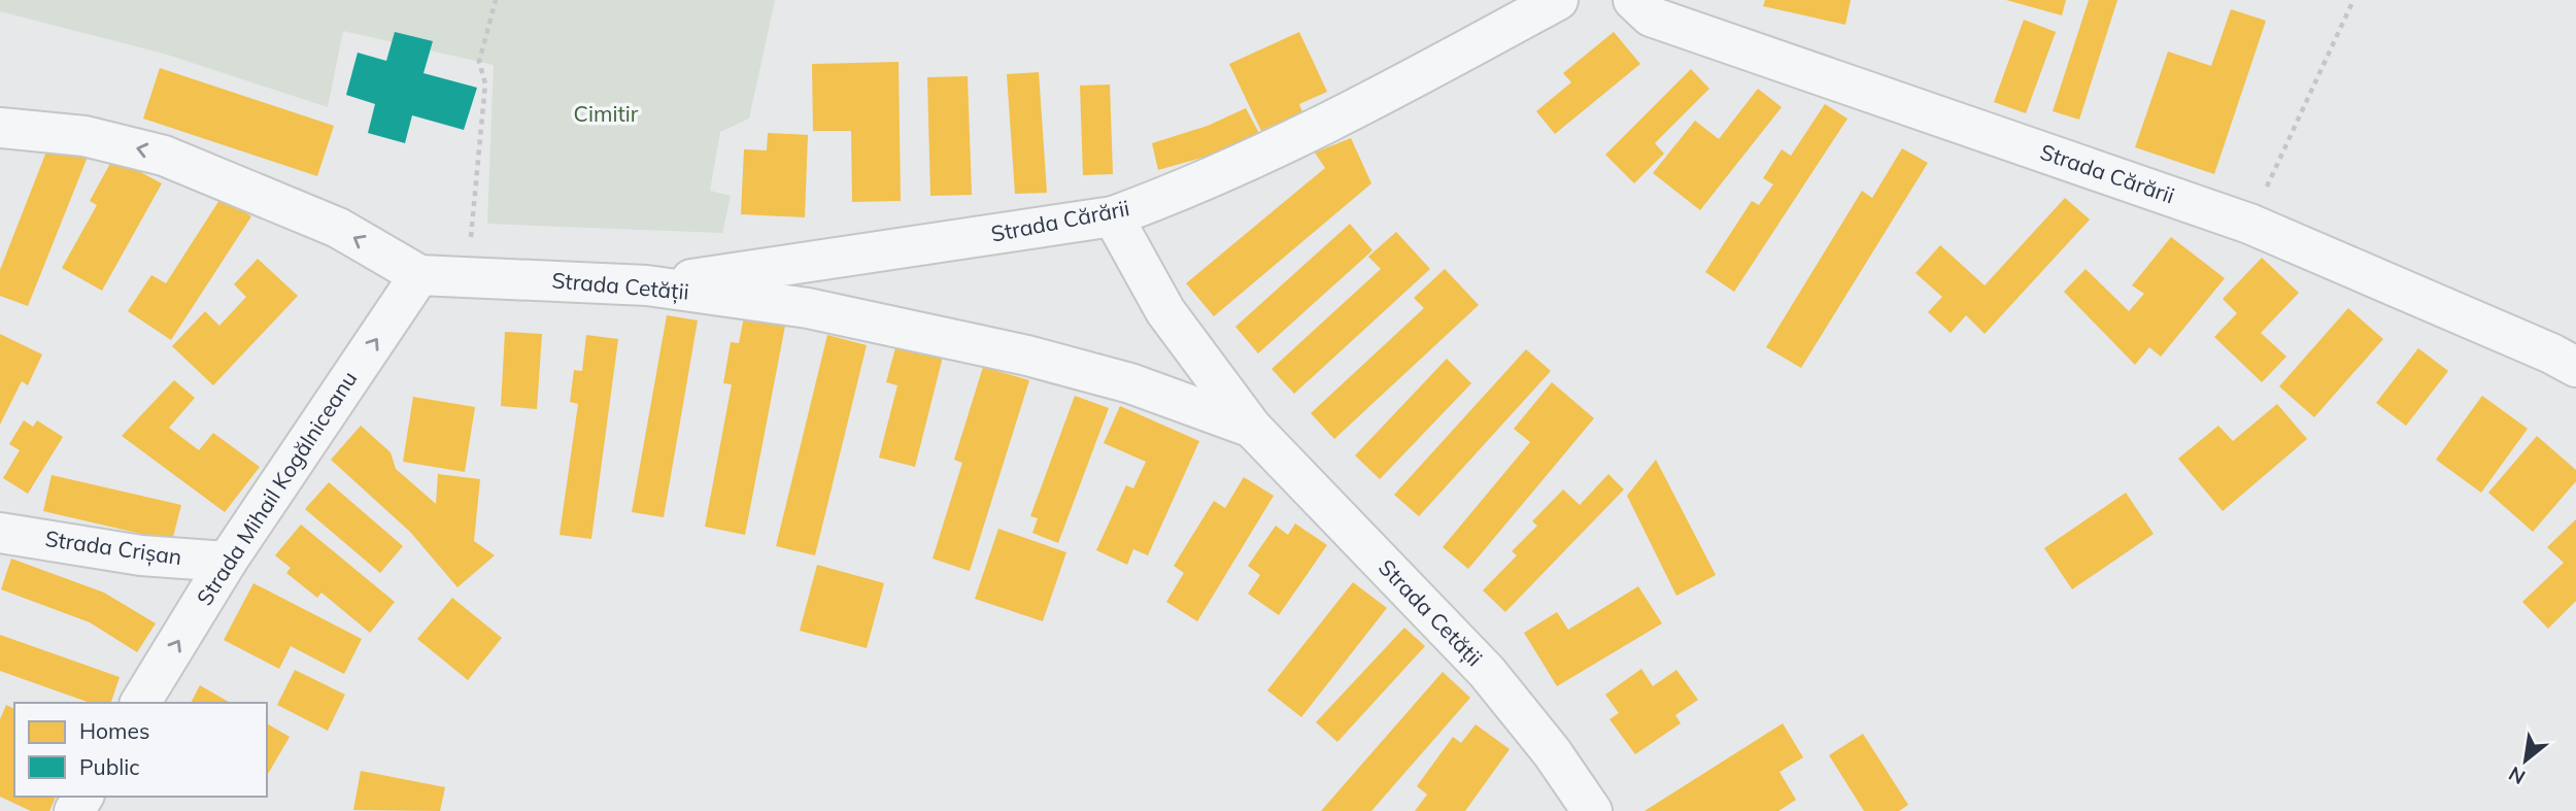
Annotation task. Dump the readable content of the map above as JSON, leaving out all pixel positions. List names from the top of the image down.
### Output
{
  "streets": {
    "street": [
      "Strada Cărării",
      "Strada Cetății",
      "Strada Mihail Kogălniceanu",
      "Strada Crișan"
    ]
  },
  "crossings": [
    ["Strada Cărării", "Strada Cetății"],
    ["Strada Cetății", "Strada Mihail Kogălniceanu"],
    ["Strada Mihail Kogălniceanu", "Strada Crișan"]
  ],
  "one_way": ["Strada Mihail Kogălniceanu"],
  "parks": ["Cimitir"],
  "legend": ["Homes", "Public"],
  "north": "bottom left"
}
